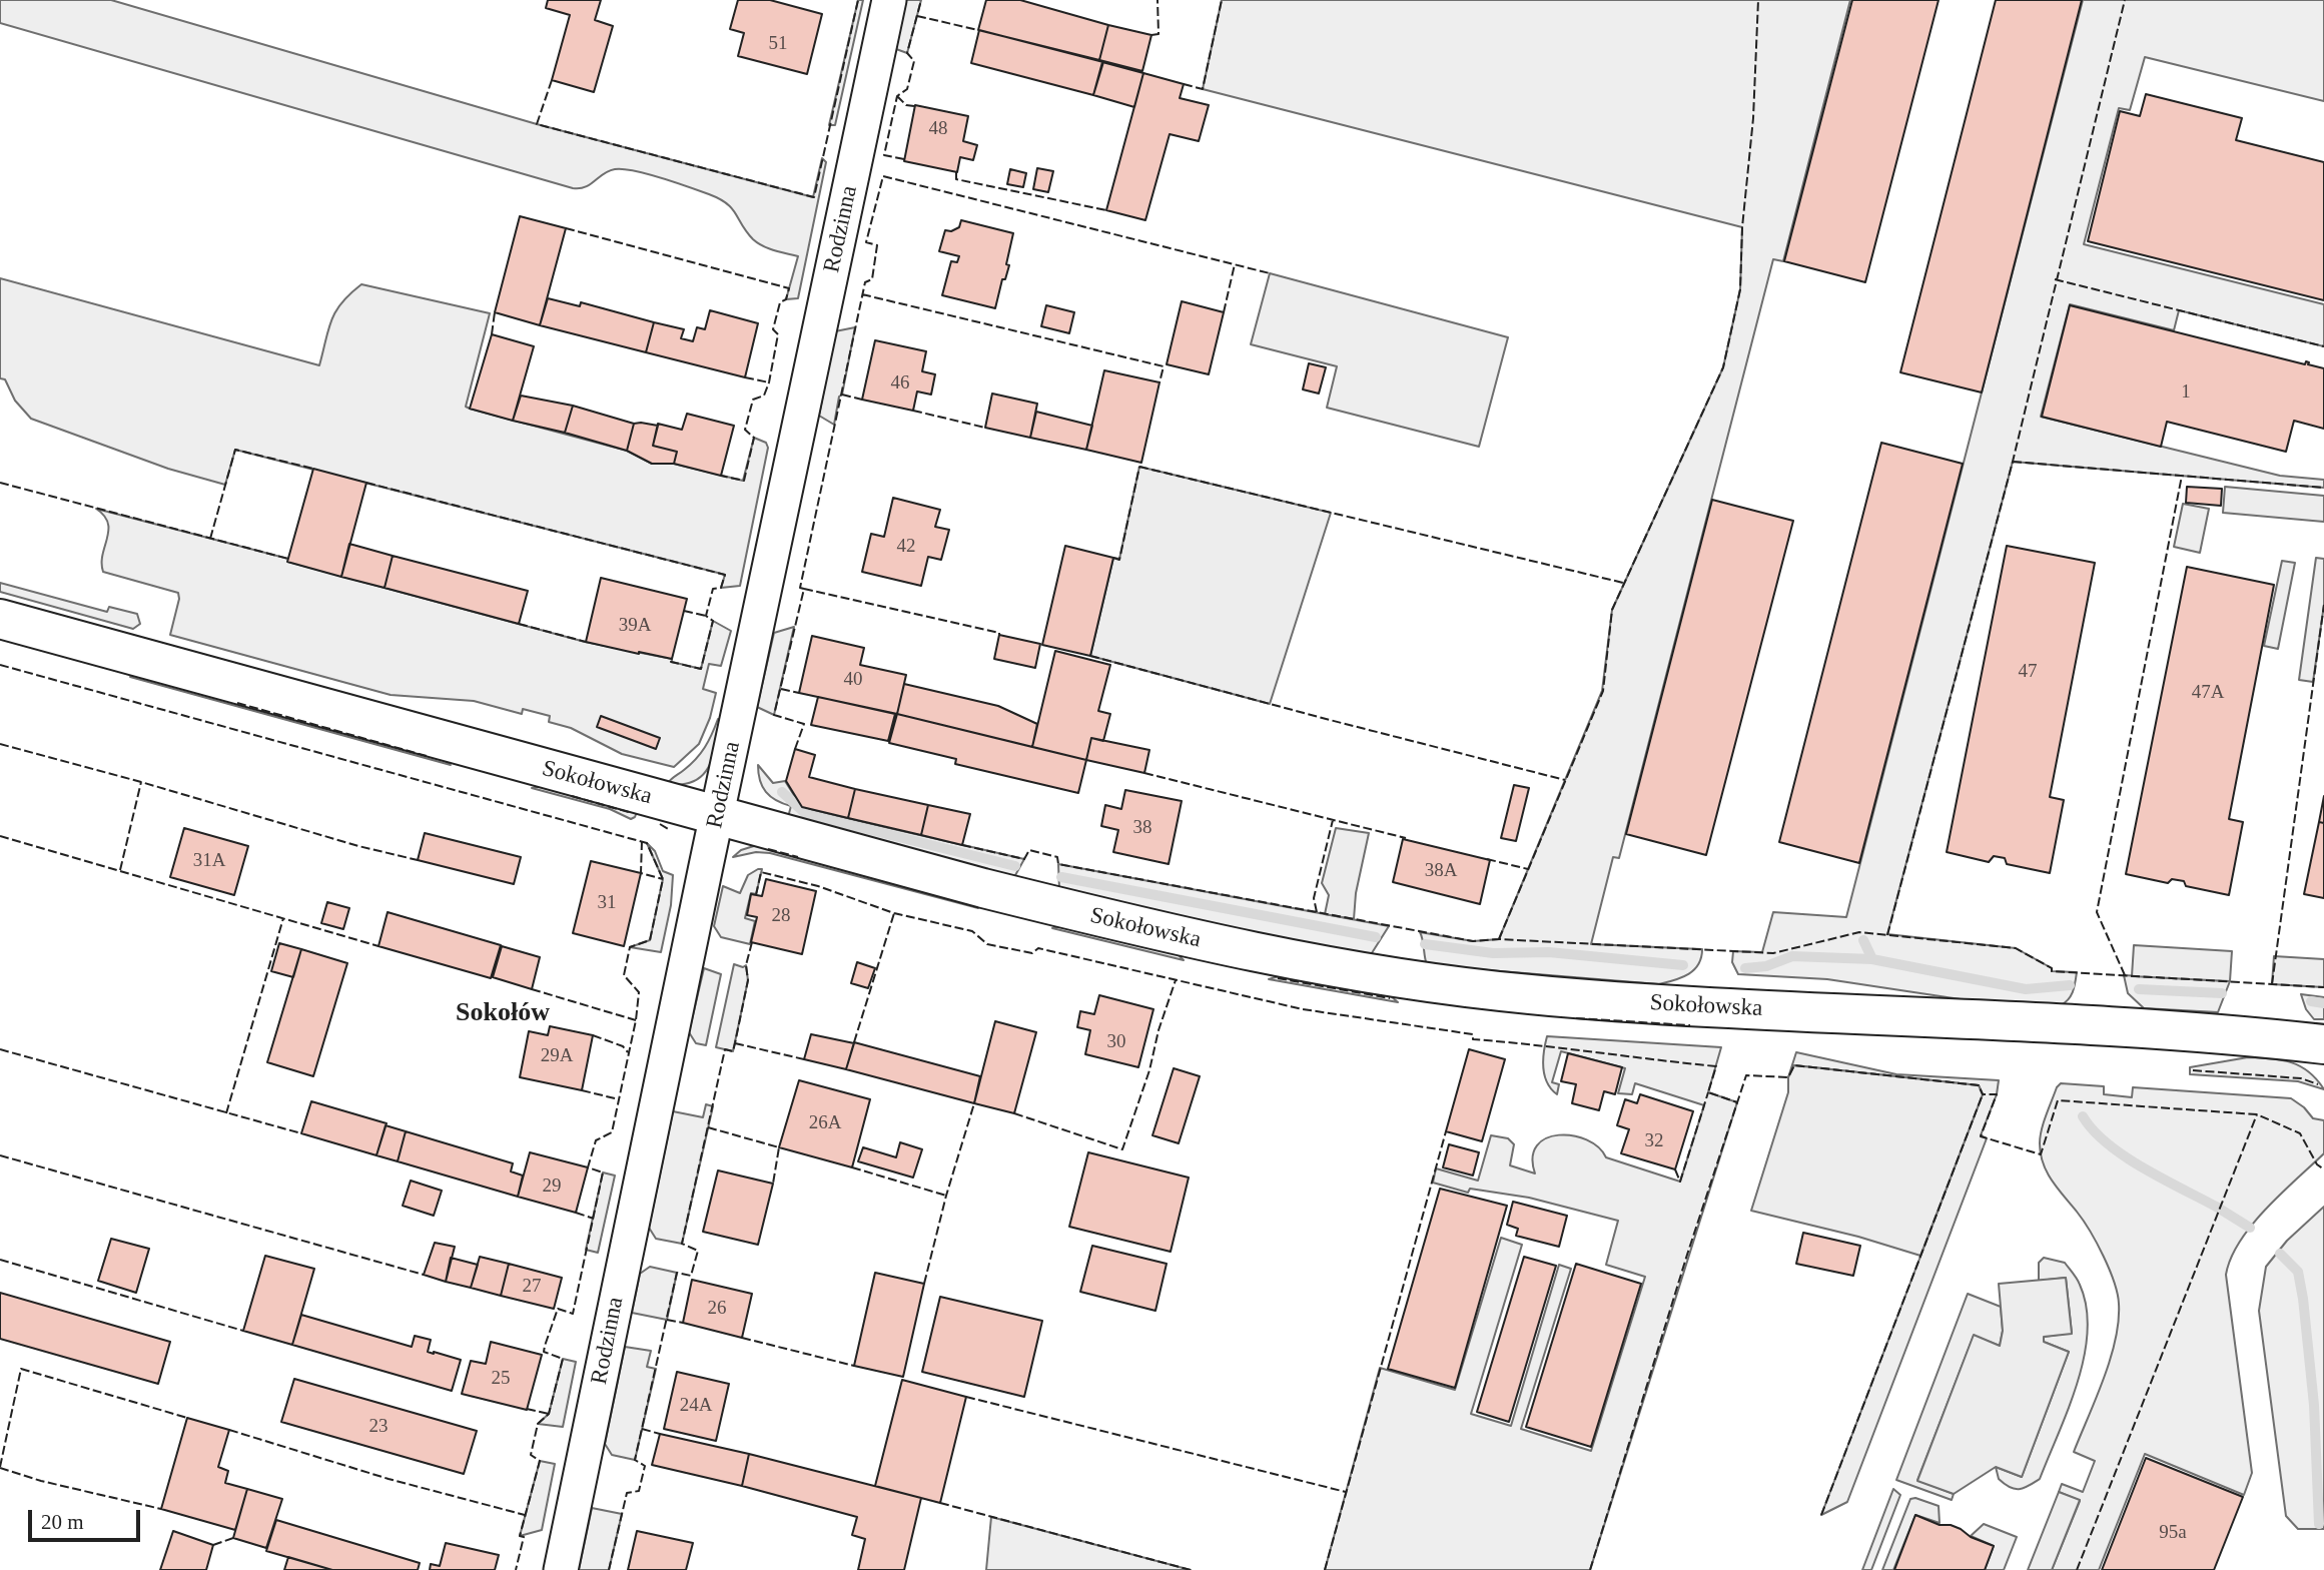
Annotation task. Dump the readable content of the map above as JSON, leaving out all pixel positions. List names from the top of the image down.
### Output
{
  "streets": {
    "street": ["Rodzinna", "Sokołowska"]
  },
  "crossings": [
    ["Rodzinna", "Sokołowska"]
  ],
  "districts": ["Sokołów"],
  "house_numbers": [
    "51",
    "48",
    "46",
    "1",
    "42",
    "39A",
    "47",
    "40",
    "47A",
    "38",
    "31A",
    "38A",
    "31",
    "28",
    "30",
    "29A",
    "26A",
    "32",
    "29",
    "27",
    "26",
    "25",
    "24A",
    "23",
    "95a"
  ],
  "scale_bar": "20 m"
}
